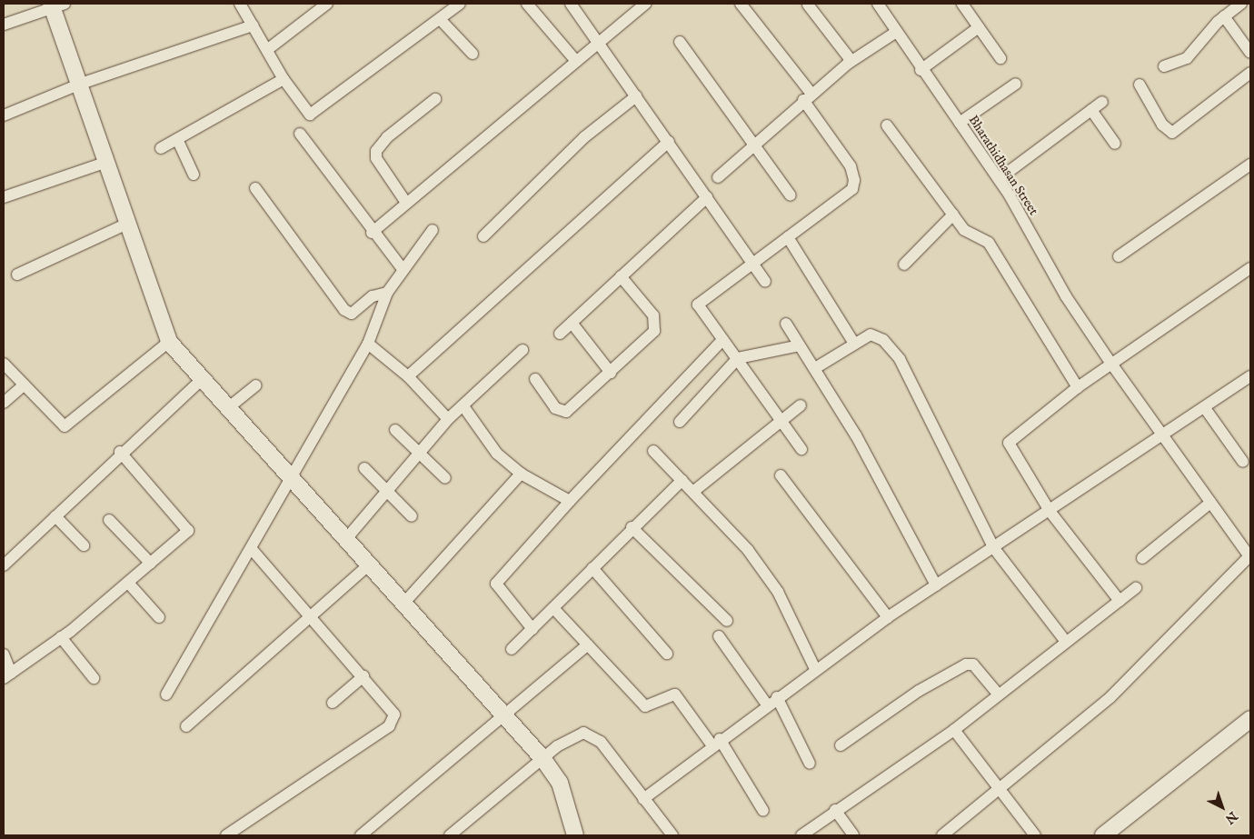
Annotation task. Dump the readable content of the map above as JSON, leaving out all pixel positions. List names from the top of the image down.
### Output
{
  "streets": {
    "street": ["Bharathidhasan Street"]
  },
  "north": "bottom right"
}
